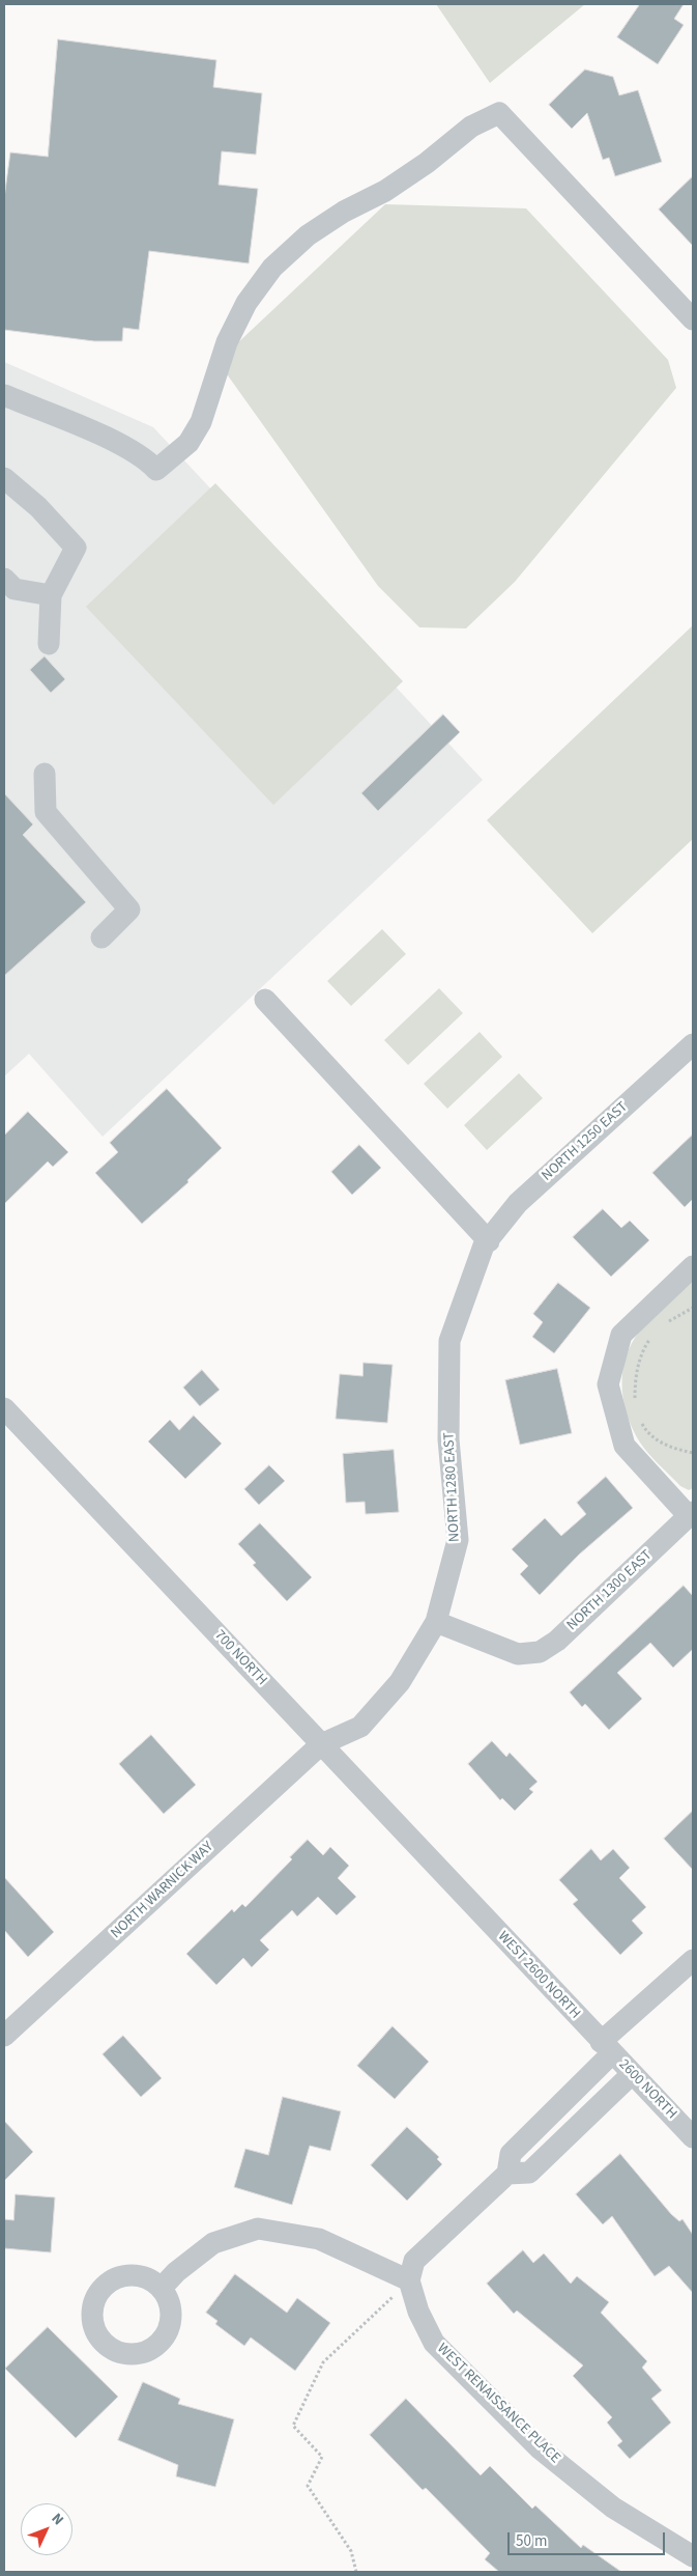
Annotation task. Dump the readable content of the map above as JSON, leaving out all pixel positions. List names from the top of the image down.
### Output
{
  "streets": {
    "street": [
      "NORTH 1250 EAST",
      "NORTH 1280 EAST",
      "NORTH 1300 EAST",
      "700 NORTH",
      "NORTH WARNICK WAY",
      "WEST 2600 NORTH",
      "2600 NORTH",
      "WEST RENAISSANCE PLACE"
    ]
  },
  "crossings": [
    ["NORTH 1250 EAST", "NORTH 1280 EAST"],
    ["NORTH 1280 EAST", "NORTH 1300 EAST"],
    ["NORTH 1280 EAST", "700 NORTH"],
    ["NORTH 1280 EAST", "NORTH WARNICK WAY"],
    ["700 NORTH", "NORTH WARNICK WAY"],
    ["700 NORTH", "WEST 2600 NORTH"],
    ["WEST 2600 NORTH", "2600 NORTH"]
  ],
  "scale_bar": "50 m",
  "north": "top right"
}
